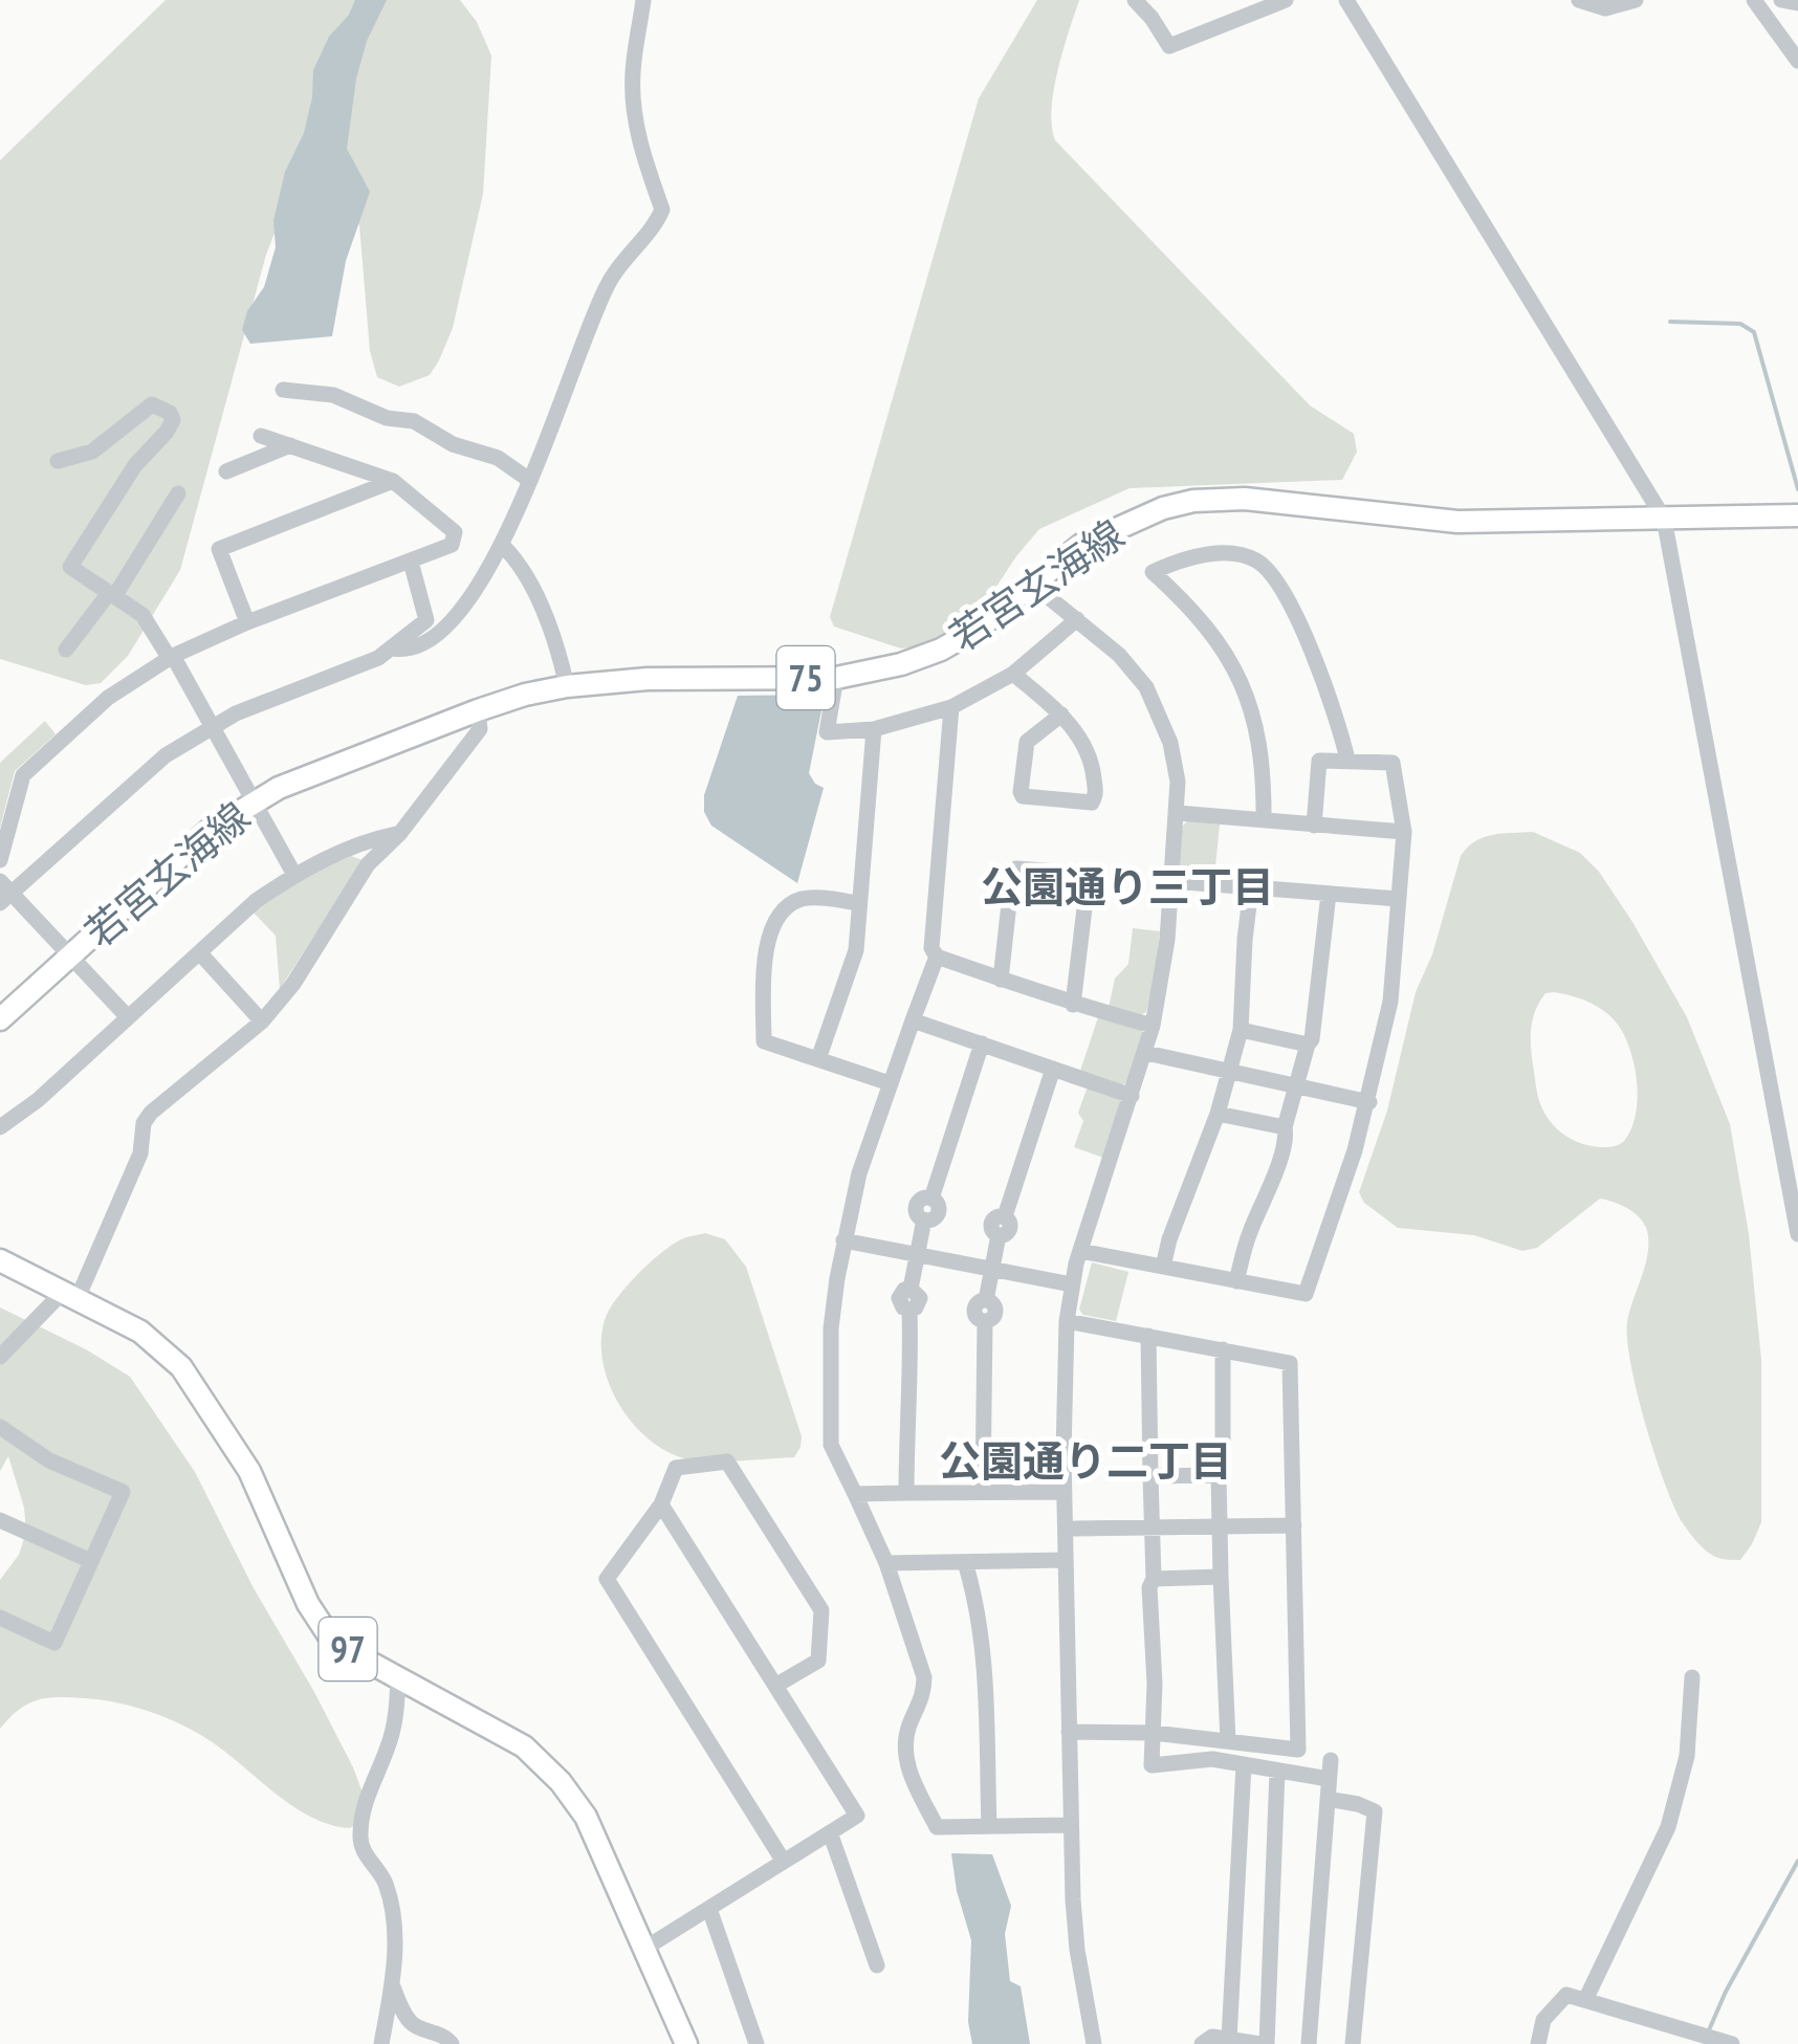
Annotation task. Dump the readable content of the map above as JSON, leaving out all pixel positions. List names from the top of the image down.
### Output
{
  "streets": {
    "main road": ["若宮玄海線", "75", "97"]
  },
  "districts": ["公園通り三丁目", "公園通り二丁目"]
}
